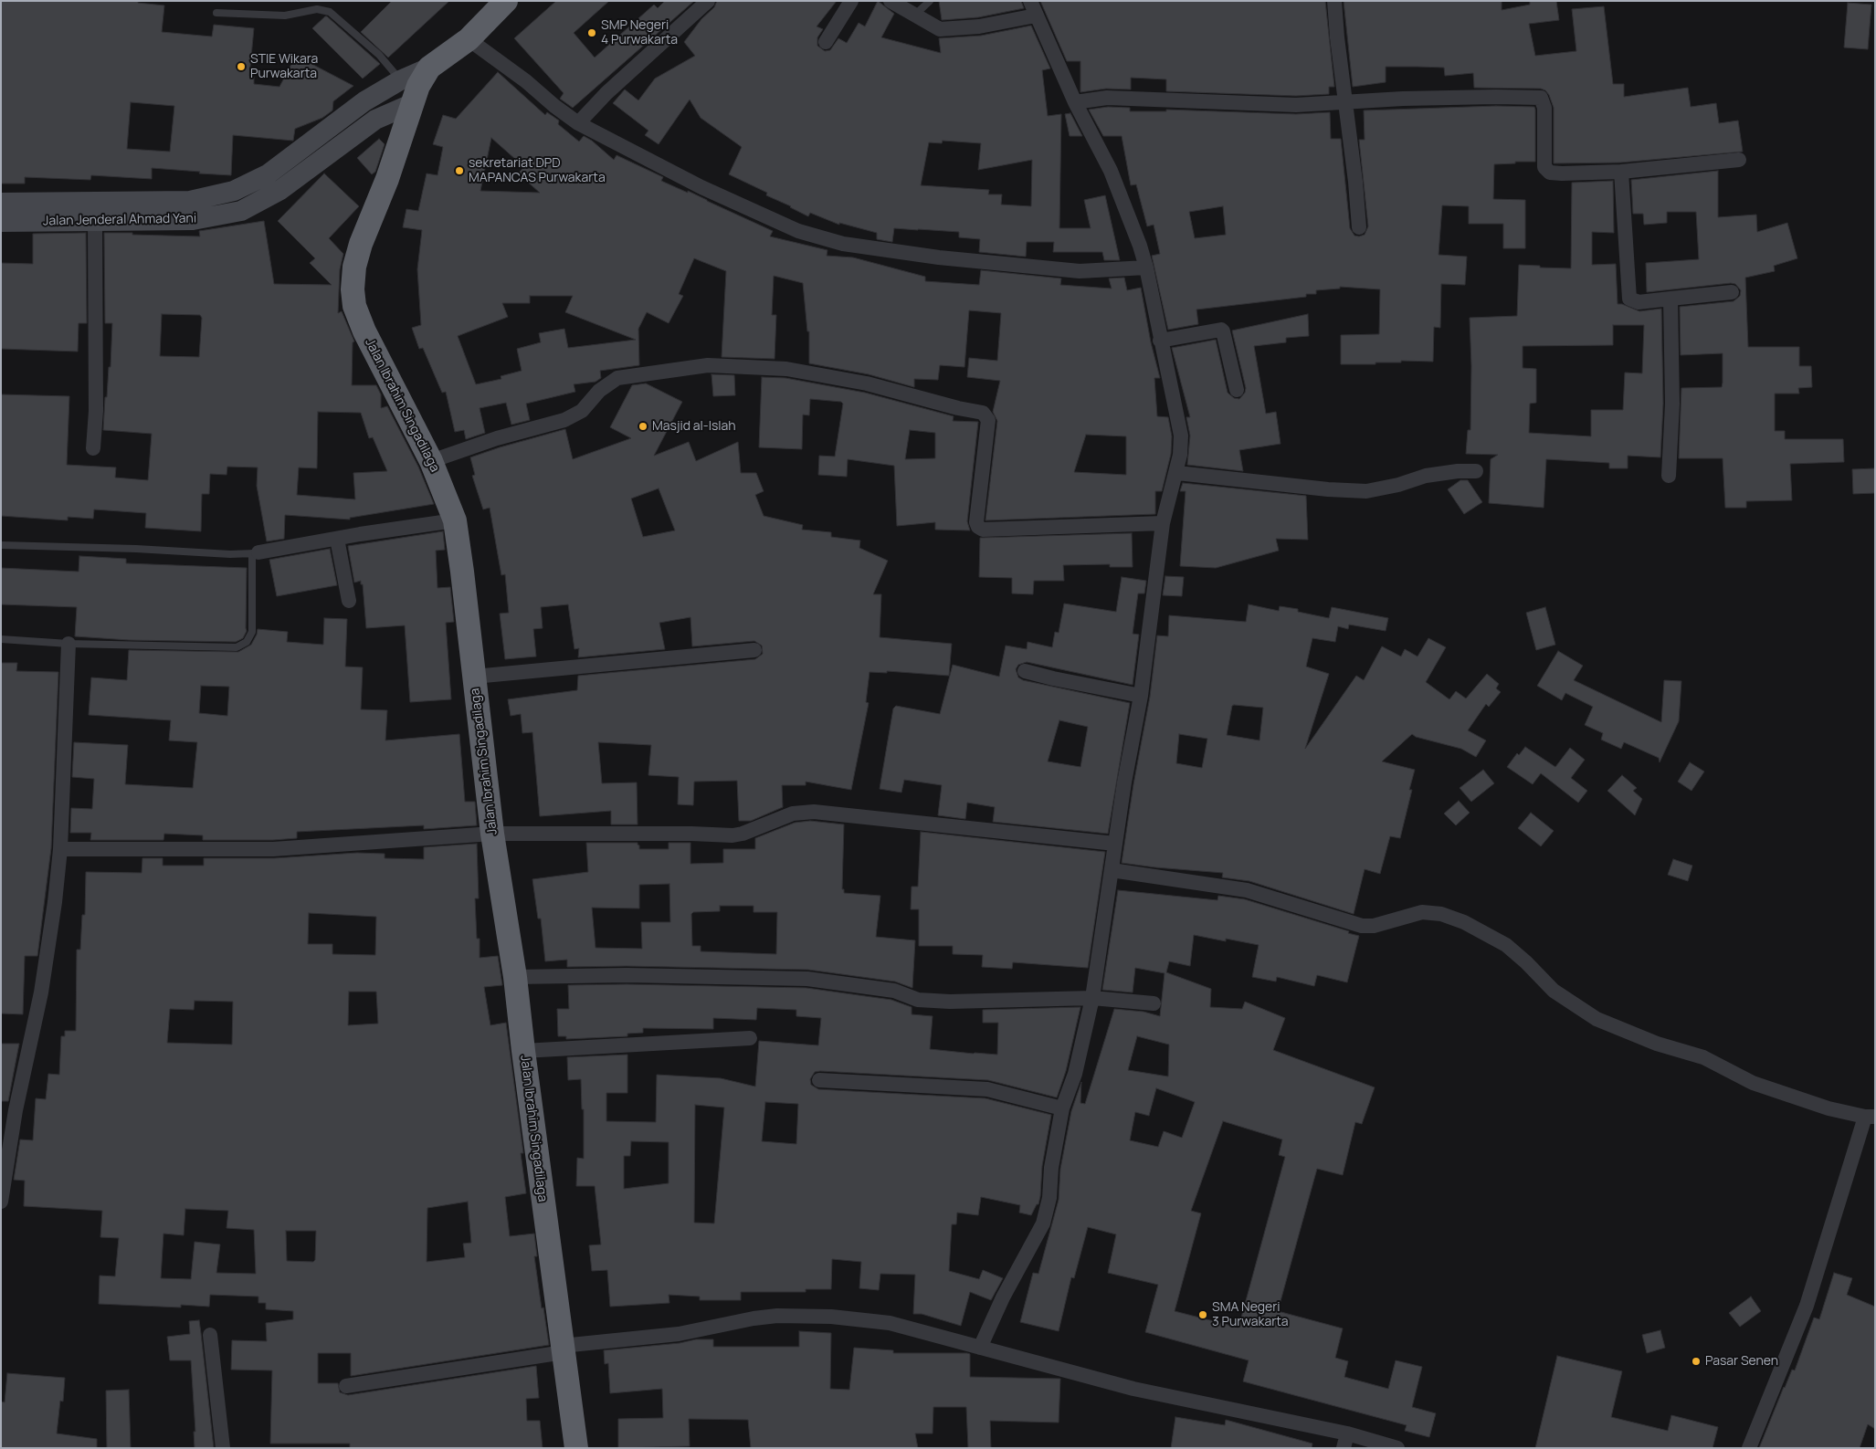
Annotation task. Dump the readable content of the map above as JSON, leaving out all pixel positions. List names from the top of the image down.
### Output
{
  "streets": {
    "highway": ["Jalan Jenderal Ahmad Yani", "Jalan Ibrahim Singadilaga"]
  },
  "crossings": [
    ["Jalan Jenderal Ahmad Yani", "Jalan Ibrahim Singadilaga"]
  ],
  "places": [
    "SMP Negeri 4 Purwakarta",
    "STIE Wikara Purwakarta",
    "sekretariat DPD MAPANCAS Purwakarta",
    "Masjid al-Islah",
    "SMA Negeri 3 Purwakarta",
    "Pasar Senen"
  ]
}
